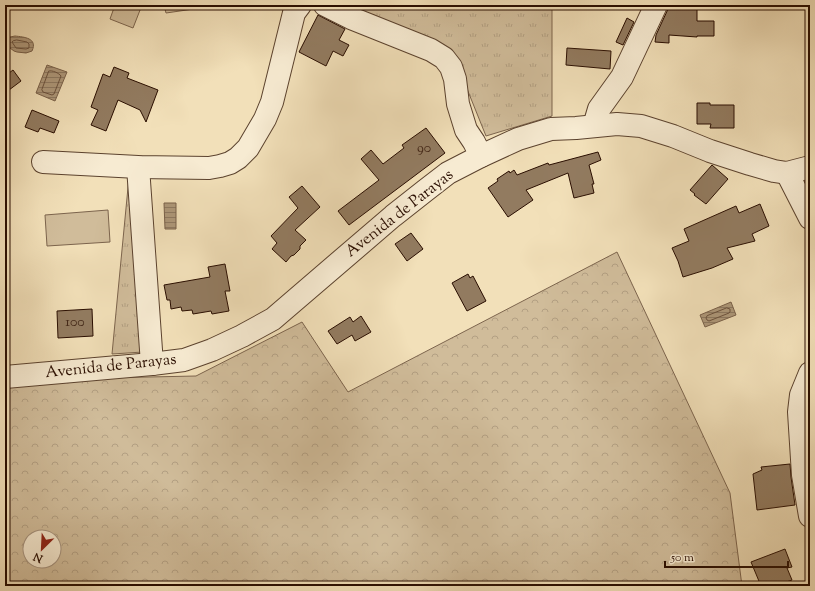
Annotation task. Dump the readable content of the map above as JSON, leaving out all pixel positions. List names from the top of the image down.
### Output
{
  "streets": {
    "street": ["Avenida de Parayas"]
  },
  "house_numbers": ["90", "100"],
  "scale_bar": "50 m",
  "north": "bottom left"
}
